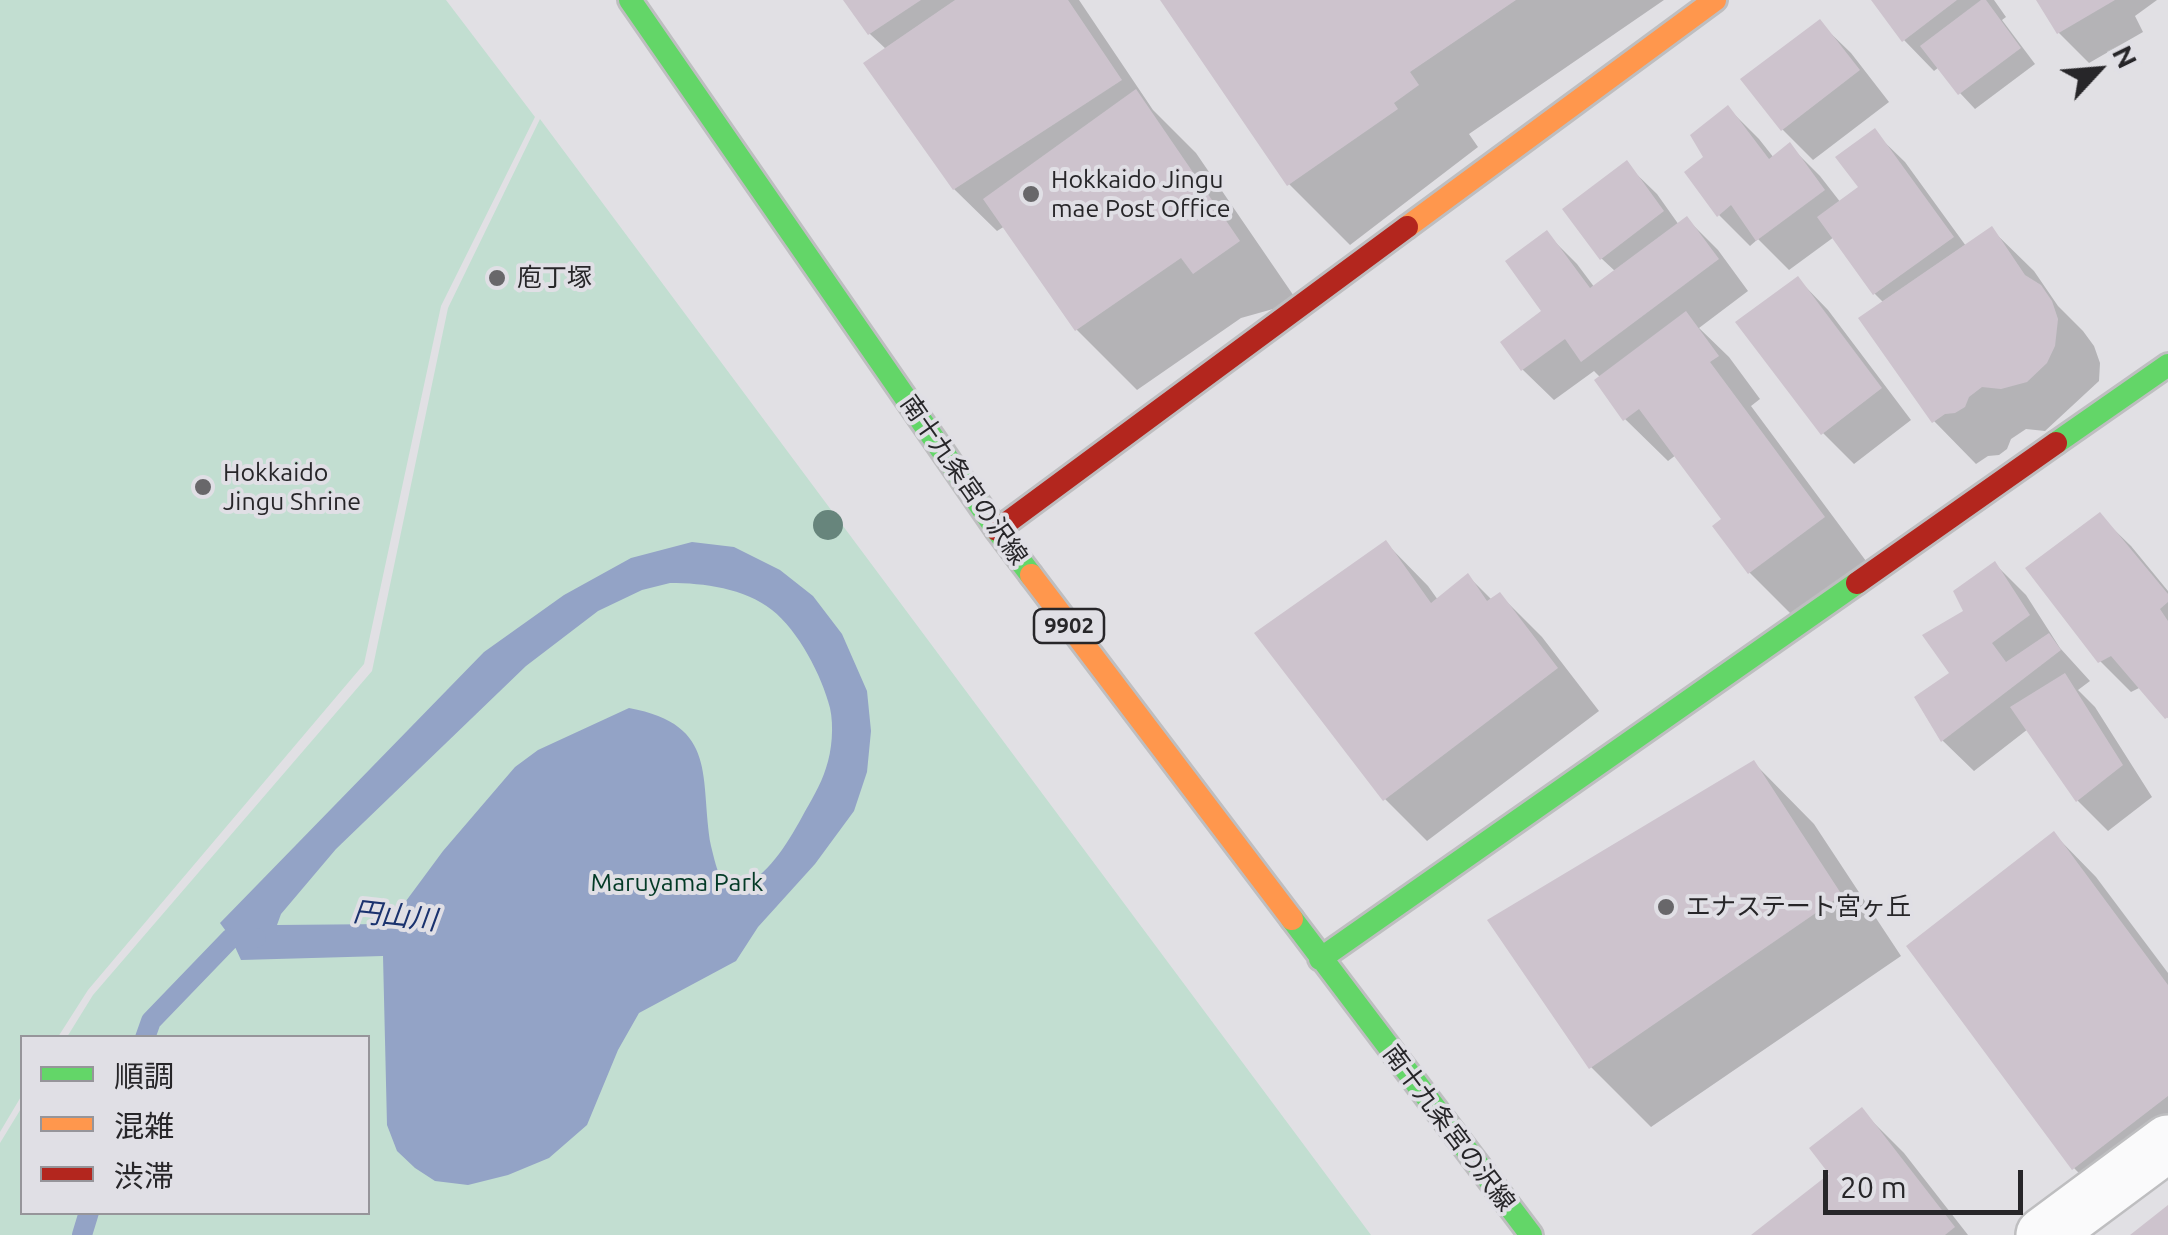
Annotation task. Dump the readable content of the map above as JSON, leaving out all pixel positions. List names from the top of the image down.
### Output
{
  "streets": {
    "street": ["南十九条宮の沢線", "9902"]
  },
  "water": ["円山川"],
  "parks": ["Maruyama Park"],
  "places": [
    "Hokkaido Jingu mae Post Office",
    "庖丁塚",
    "Hokkaido Jingu Shrine",
    "エナステート宮ヶ丘"
  ],
  "legend": ["順調", "混雑", "渋滞"],
  "scale_bar": "20 m",
  "north": "top right"
}
